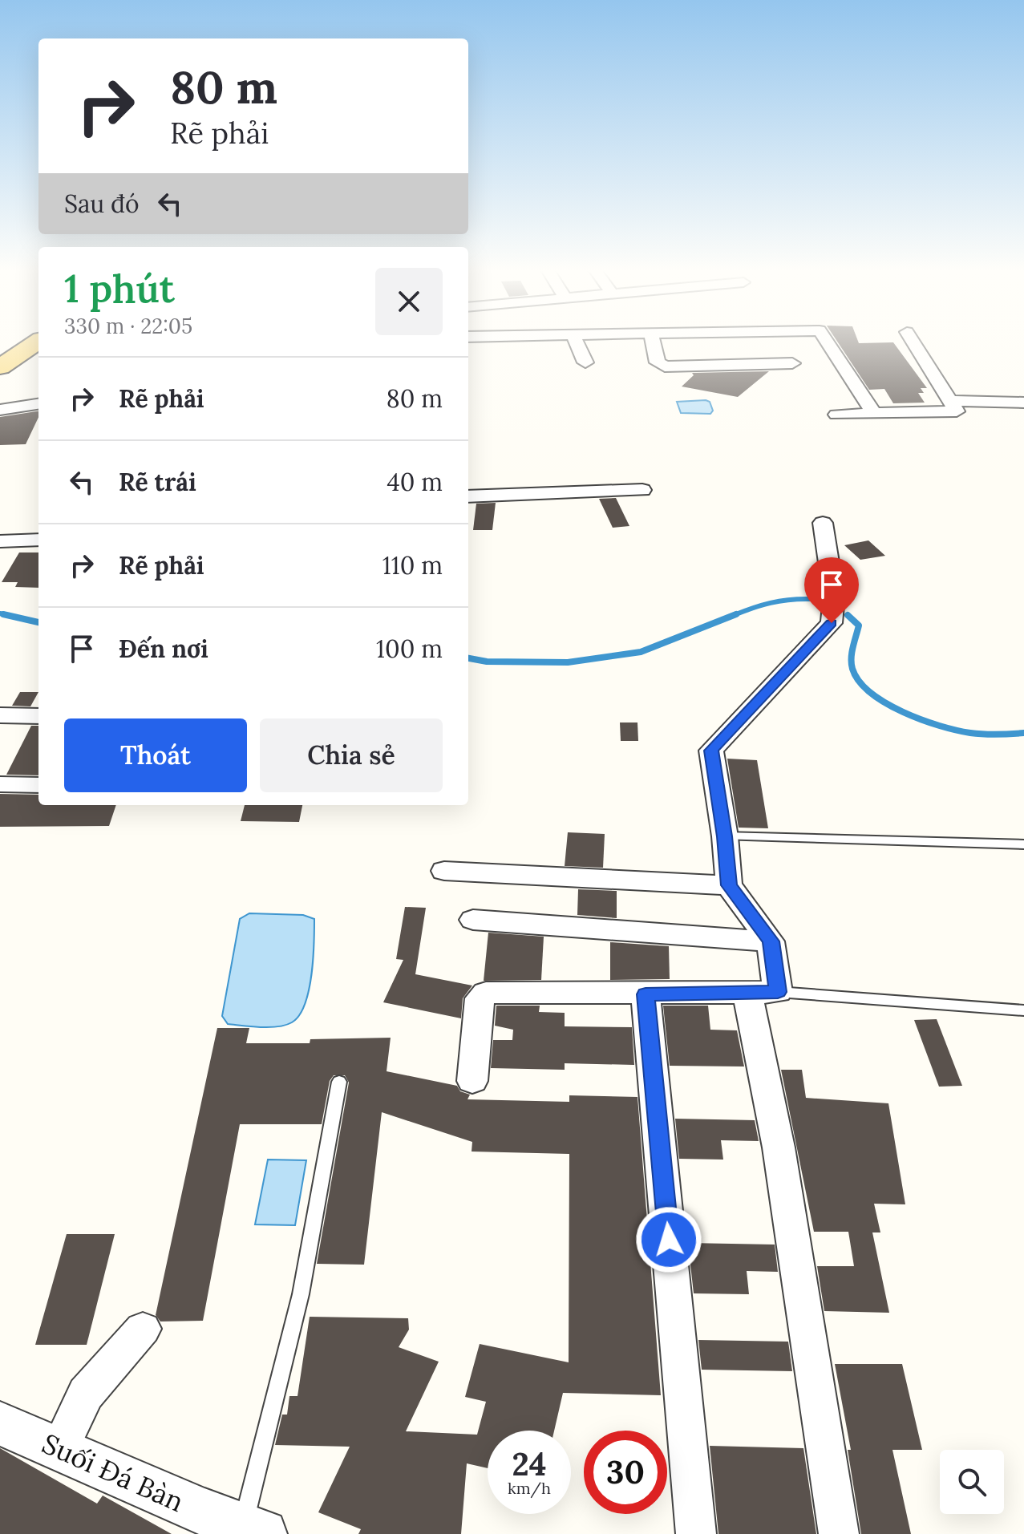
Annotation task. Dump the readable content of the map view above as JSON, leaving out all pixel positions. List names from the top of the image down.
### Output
{
  "streets": {
    "street": ["Suối Đá Bàn"]
  },
  "page": {
    "turn": ["80 m", "Rẽ phải"],
    "then": "Sau đó",
    "heading": ["1 phút", "330 m · 22:05"],
    "list": [
      {
        "name": "Rẽ phải",
        "value": "80 m"
      },
      {
        "name": "Rẽ trái",
        "value": "40 m"
      },
      {
        "name": "Rẽ phải",
        "value": "110 m"
      },
      {
        "name": "Đến nơi",
        "value": "100 m"
      }
    ],
    "buttons": ["Thoát", "Chia sẻ"],
    "speed": "24 km/h",
    "limit": "30"
  }
}
